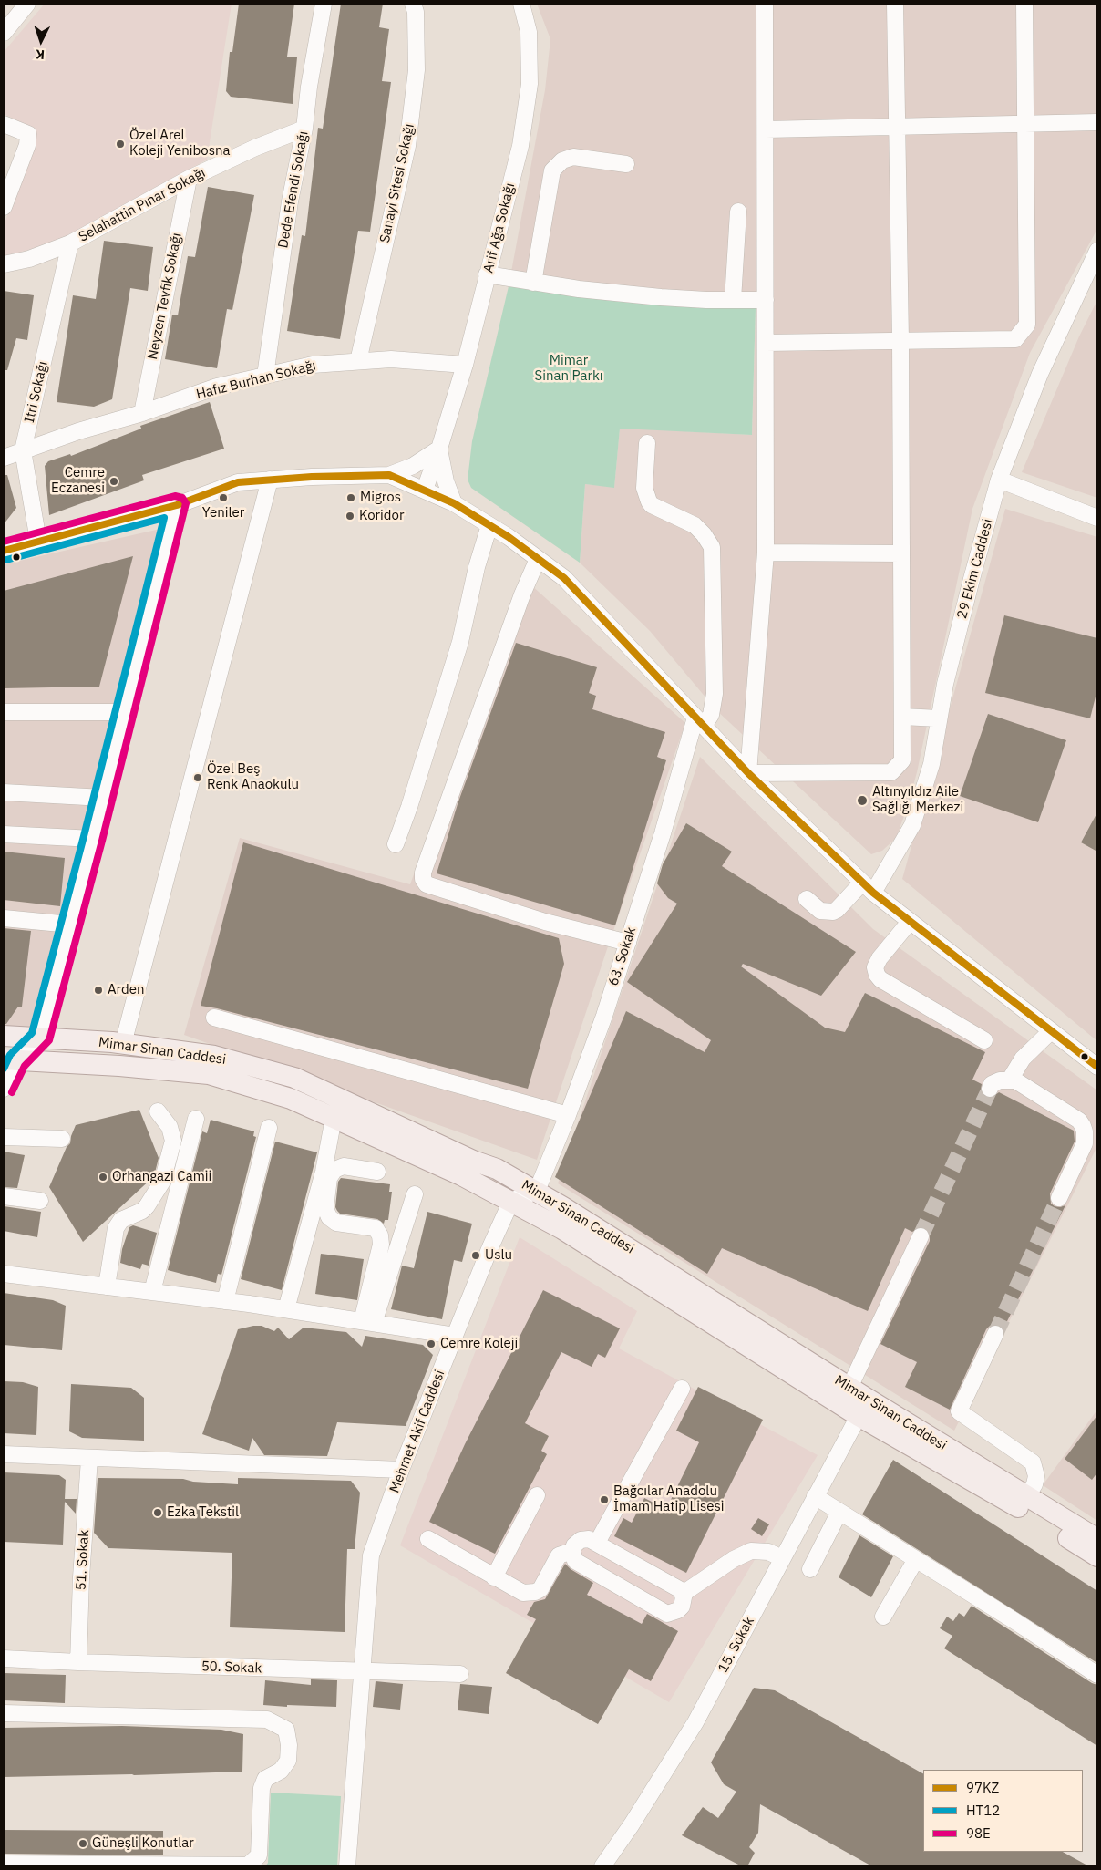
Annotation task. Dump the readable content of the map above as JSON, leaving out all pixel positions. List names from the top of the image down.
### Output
{
  "streets": {
    "main road": ["Mimar Sinan Caddesi"],
    "street": [
      "Sanayi Sitesi Sokağı",
      "Dede Efendi Sokağı",
      "Selahattin Pınar Sokağı",
      "Arif Ağa Sokağı",
      "Neyzen Tevfik Sokağı",
      "Hafız Burhan Sokağı",
      "Itri Sokağı",
      "29 Ekim Caddesi",
      "63. Sokak",
      "Mehmet Akif Caddesi",
      "51. Sokak",
      "15. Sokak",
      "50. Sokak"
    ]
  },
  "crossings": [
    ["Sanayi Sitesi Sokağı", "Hafız Burhan Sokağı"],
    ["Dede Efendi Sokağı", "Selahattin Pınar Sokağı"],
    ["Dede Efendi Sokağı", "Hafız Burhan Sokağı"],
    ["Selahattin Pınar Sokağı", "Neyzen Tevfik Sokağı"],
    ["Selahattin Pınar Sokağı", "Itri Sokağı"],
    ["Arif Ağa Sokağı", "Hafız Burhan Sokağı"],
    ["Neyzen Tevfik Sokağı", "Hafız Burhan Sokağı"],
    ["Hafız Burhan Sokağı", "Itri Sokağı"],
    ["63. Sokak", "Mimar Sinan Caddesi"],
    ["Mimar Sinan Caddesi", "Mehmet Akif Caddesi"],
    ["Mimar Sinan Caddesi", "15. Sokak"],
    ["Mehmet Akif Caddesi", "50. Sokak"],
    ["51. Sokak", "50. Sokak"]
  ],
  "parks": ["Mimar Sinan Parkı"],
  "places": [
    "Özel Arel Koleji Yenibosna",
    "Cemre Eczanesi",
    "Yeniler",
    "Migros",
    "Koridor",
    "Özel Beş Renk Anaokulu",
    "Altınyıldız Aile Sağlığı Merkezi",
    "Arden",
    "Orhangazi Camii",
    "Uslu",
    "Cemre Koleji",
    "Bağcılar Anadolu İmam Hatip Lisesi",
    "Ezka Tekstil",
    "Güneşli Konutlar"
  ],
  "lines": ["transit line 97KZ", "transit line 98E", "transit line HT12"],
  "legend": ["97KZ", "HT12", "98E"],
  "north": "bottom"
}
